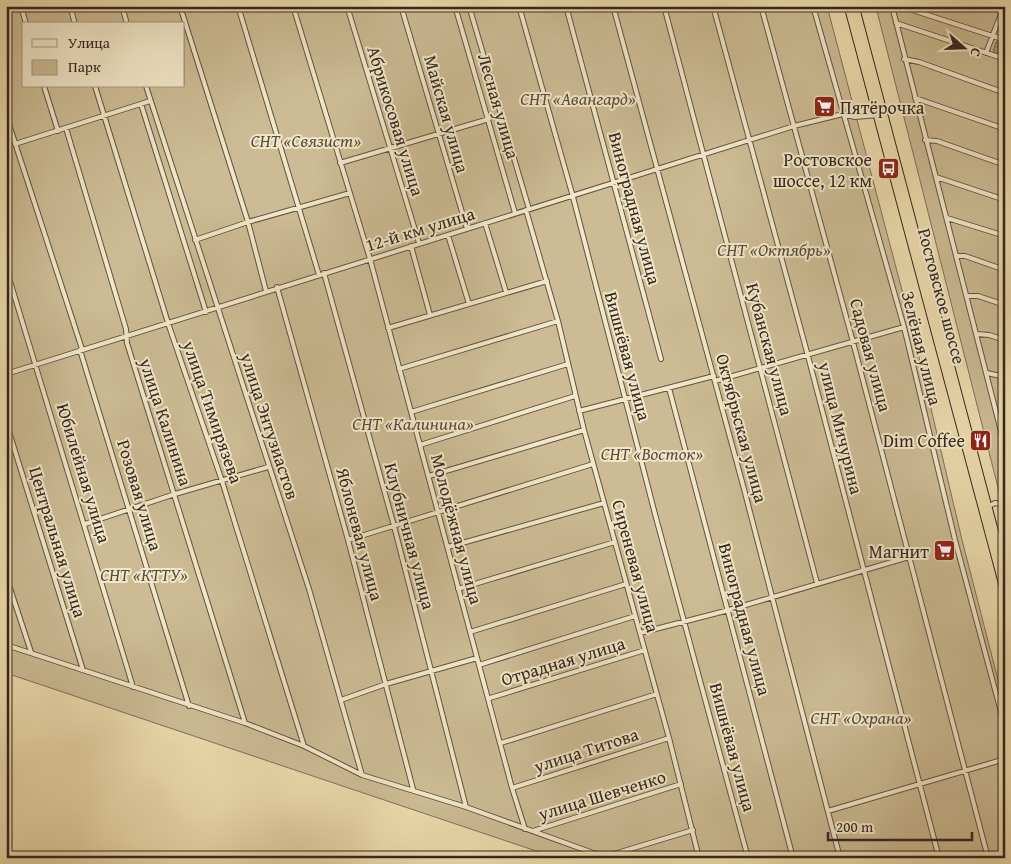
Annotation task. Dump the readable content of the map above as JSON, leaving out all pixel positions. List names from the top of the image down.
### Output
{
  "streets": {
    "highway": ["Ростовское шоссе"],
    "street": [
      "Лесная улица",
      "Майская улица",
      "Абрикосовая улица",
      "Виноградная улица",
      "12-й км улица",
      "Зелёная улица",
      "Кубанская улица",
      "Садовая улица",
      "Вишнёвая улица",
      "улица Тимирязева",
      "улица Калинина",
      "улица Энтузиастов",
      "Октябрьская улица",
      "улица Мичурина",
      "Юбилейная улица",
      "Розовая улица",
      "Молодёжная улица",
      "Яблоневая улица",
      "Клубничная улица",
      "Центральная улица",
      "Сиреневая улица",
      "Отрадная улица",
      "улица Титова",
      "улица Шевченко"
    ]
  },
  "crossings": [
    ["Лесная улица", "12-й км улица"],
    ["Майская улица", "12-й км улица"],
    ["Абрикосовая улица", "12-й км улица"],
    ["Виноградная улица", "12-й км улица"],
    ["12-й км улица", "Ростовское шоссе"],
    ["12-й км улица", "Зелёная улица"],
    ["12-й км улица", "Кубанская улица"],
    ["12-й км улица", "Садовая улица"],
    ["12-й км улица", "Вишнёвая улица"],
    ["12-й км улица", "улица Тимирязева"],
    ["12-й км улица", "улица Калинина"],
    ["12-й км улица", "улица Энтузиастов"],
    ["12-й км улица", "Октябрьская улица"],
    ["12-й км улица", "улица Мичурина"],
    ["12-й км улица", "Юбилейная улица"],
    ["12-й км улица", "Розовая улица"],
    ["12-й км улица", "Молодёжная улица"],
    ["12-й км улица", "Яблоневая улица"],
    ["12-й км улица", "Клубничная улица"],
    ["12-й км улица", "Сиреневая улица"],
    ["Молодёжная улица", "Отрадная улица"],
    ["Молодёжная улица", "улица Титова"],
    ["Сиреневая улица", "Отрадная улица"],
    ["Сиреневая улица", "улица Титова"],
    ["Сиреневая улица", "улица Шевченко"]
  ],
  "parks": [
    "СНТ «Авангард»",
    "СНТ «Связист»",
    "СНТ «Октябрь»",
    "СНТ «Калинина»",
    "СНТ «Восток»",
    "СНТ «КТТУ»",
    "СНТ «Охрана»"
  ],
  "places": {
    "supermarket": ["Пятёрочка", "Магнит"],
    "bus stop": ["Ростовское шоссе, 12 км"],
    "restaurant": ["Dim Coffee"]
  },
  "legend": ["Улица", "Парк"],
  "scale_bar": "200 m",
  "north": "right"
}
